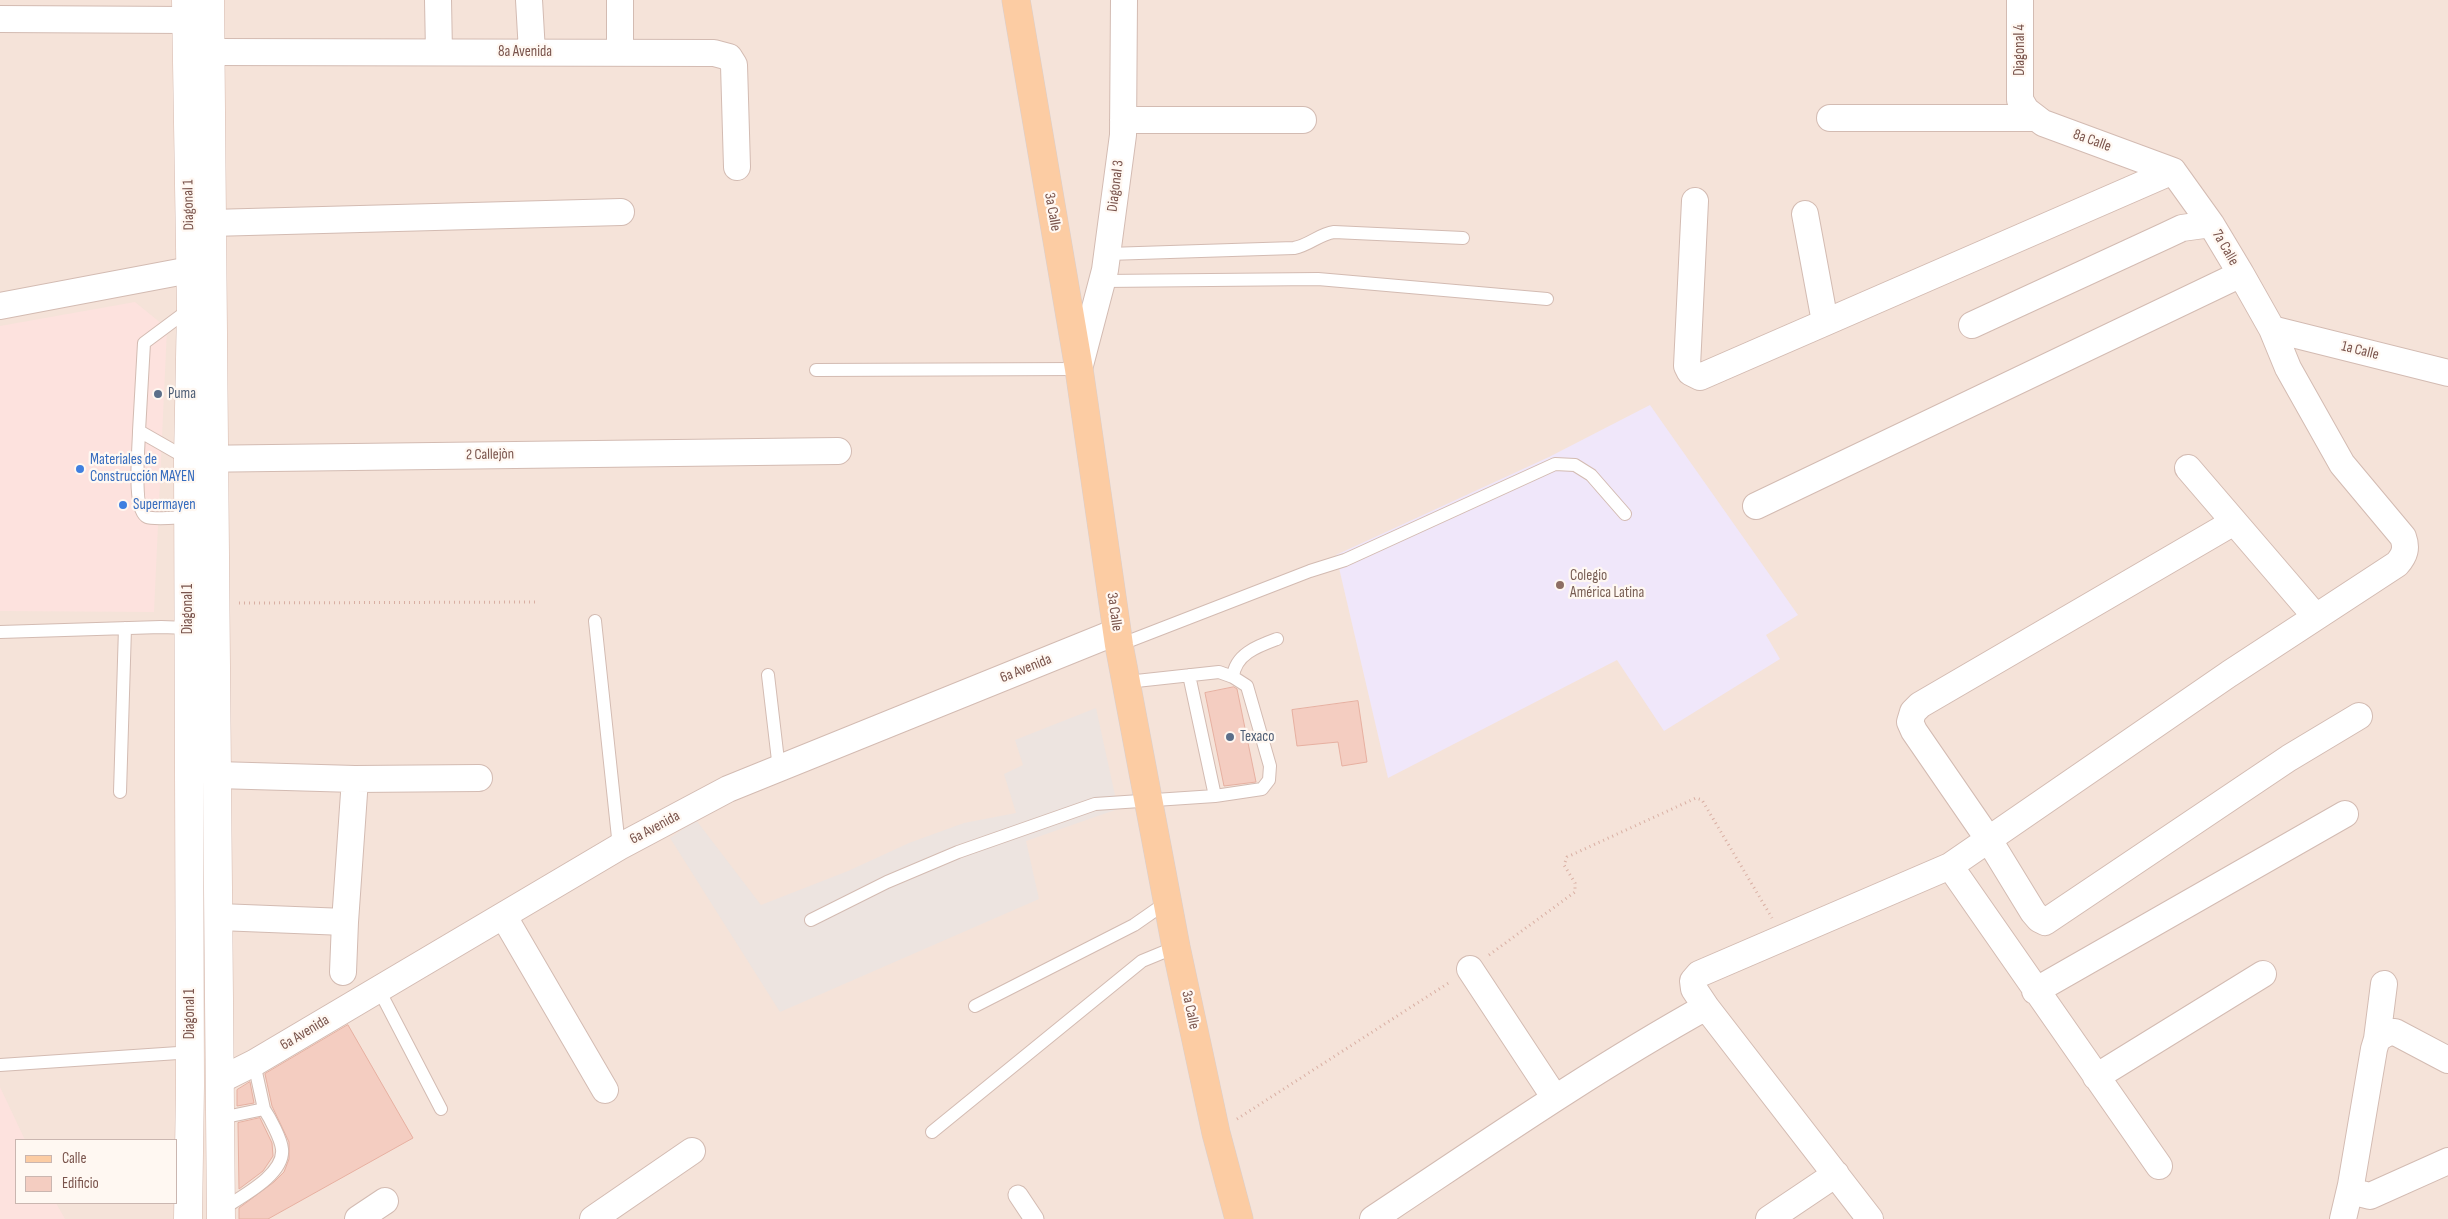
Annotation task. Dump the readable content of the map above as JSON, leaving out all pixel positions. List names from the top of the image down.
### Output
{
  "streets": {
    "main road": ["Diagonal 1", "3a Calle"],
    "street": [
      "Diagonal 4",
      "8a Avenida",
      "8a Calle",
      "Diagonal 3",
      "7a Calle",
      "1a Calle",
      "6a Avenida"
    ]
  },
  "crossings": [
    ["Diagonal 4", "8a Calle"],
    ["8a Avenida", "Diagonal 1"],
    ["8a Calle", "7a Calle"],
    ["Diagonal 3", "3a Calle"],
    ["Diagonal 1", "6a Avenida"],
    ["3a Calle", "6a Avenida"],
    ["7a Calle", "1a Calle"]
  ],
  "places": [
    "Puma",
    "Materiales de Construcción MAYEN",
    "Supermayen",
    "Colegio América Latina",
    "Texaco"
  ],
  "legend": ["Calle", "Edificio"]
}
